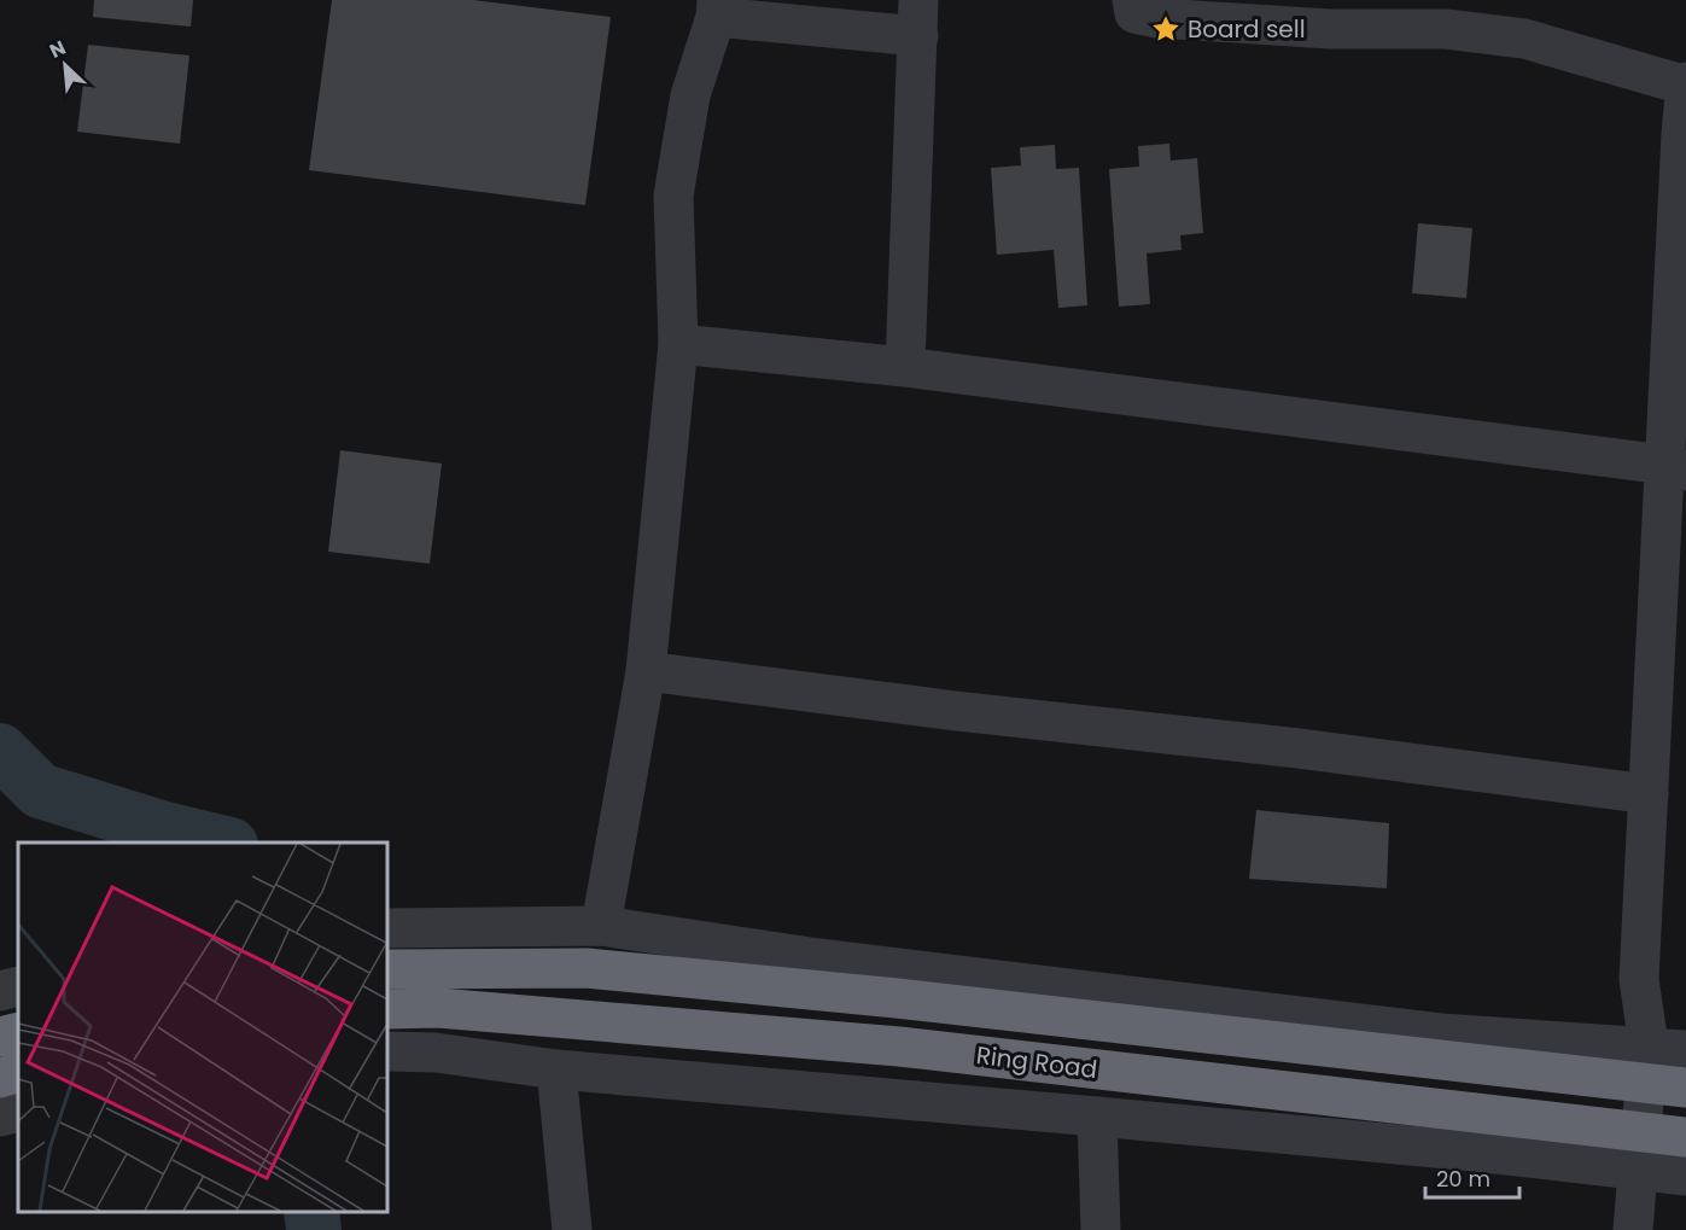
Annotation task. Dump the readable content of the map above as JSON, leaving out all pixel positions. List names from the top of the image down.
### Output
{
  "streets": {
    "highway": ["Ring Road"]
  },
  "places": {
    "place": ["Board sell"]
  },
  "scale_bar": "20 m",
  "north": "top left"
}
